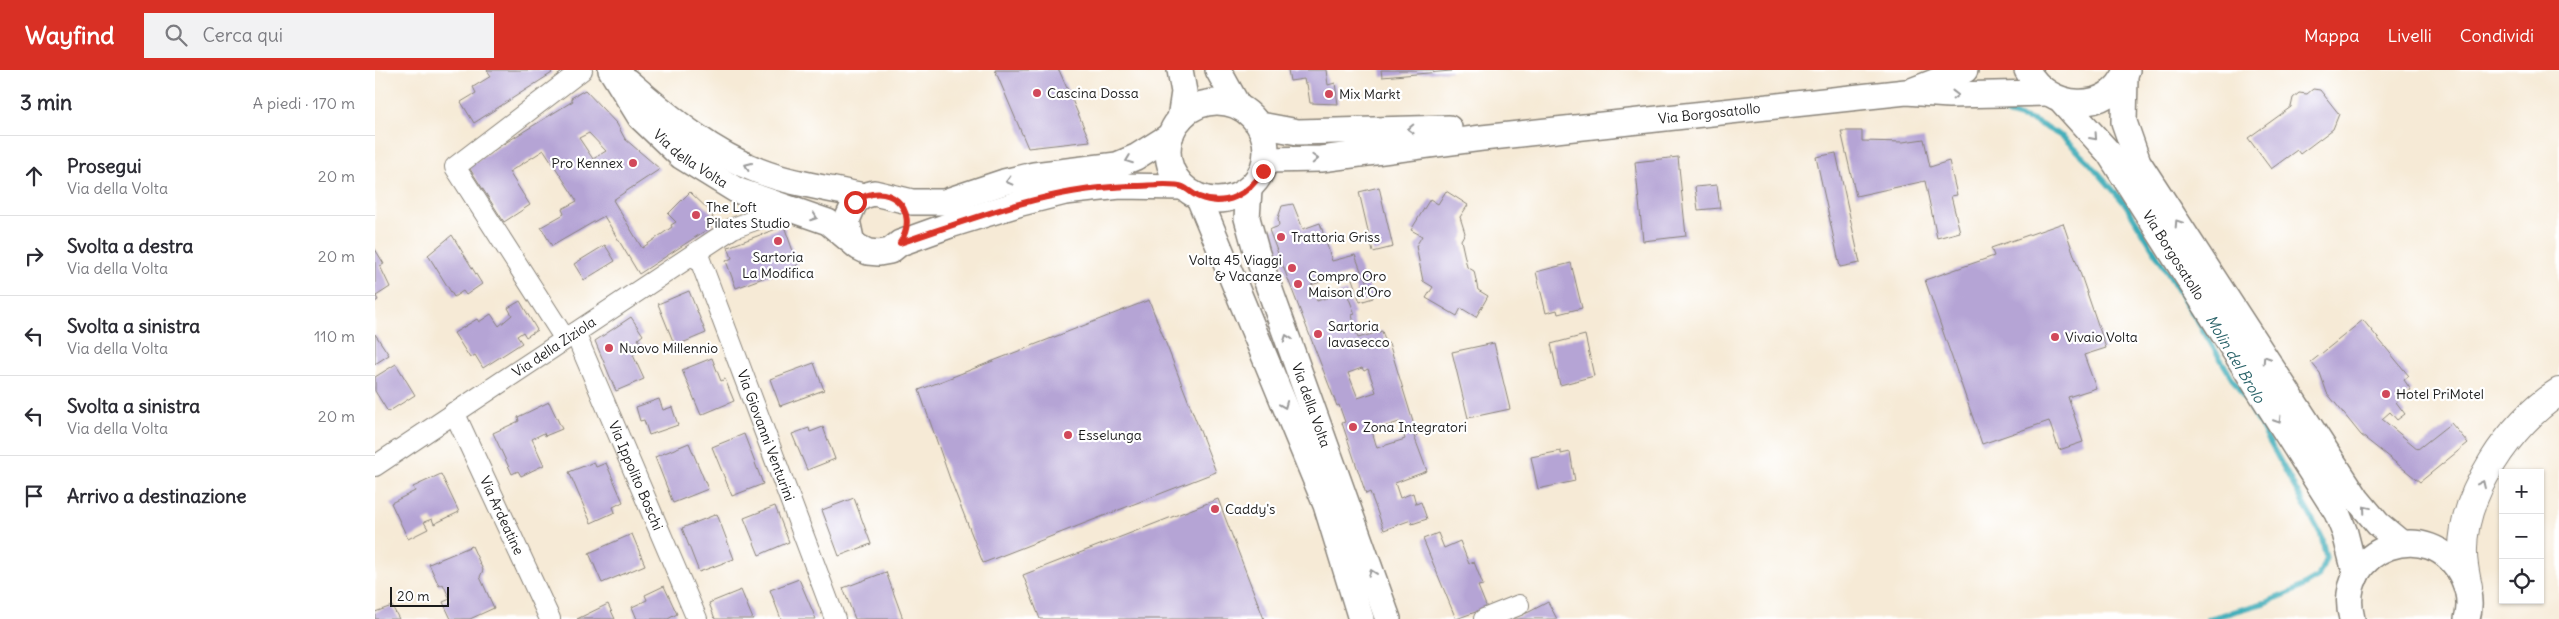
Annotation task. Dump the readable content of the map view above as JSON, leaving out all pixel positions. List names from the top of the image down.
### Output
{
  "streets": {
    "main road": ["Via Borgosatollo", "Via della Volta"],
    "street": [
      "Via della Ziziola",
      "Via Giovanni Venturini",
      "Via Ippolito Boschi",
      "Via Ardeatine"
    ]
  },
  "crossings": [
    ["Via Borgosatollo", "Via della Volta"],
    ["Via della Volta", "Via della Ziziola"],
    ["Via della Ziziola", "Via Giovanni Venturini"],
    ["Via della Ziziola", "Via Ippolito Boschi"],
    ["Via della Ziziola", "Via Ardeatine"]
  ],
  "water": ["Molin del Brolo"],
  "places": [
    "Cascina Dossa",
    "Mix Markt",
    "Pro Kennex",
    "The Loft Pilates Studio",
    "Trattoria Griss",
    "Sartoria La Modifica",
    "Volta 45 Viaggi & Vacanze",
    "Compro Oro Maison d'Oro",
    "Sartoria lavasecco",
    "Vivaio Volta",
    "Nuovo Millennio",
    "Hotel PriMotel",
    "Zona Integratori",
    "Esselunga",
    "Caddy's"
  ],
  "scale_bar": "20 m",
  "page": {
    "header": "Wayfind",
    "search": "Cerca qui",
    "nav": ["Mappa", "Livelli", "Condividi"],
    "heading": ["3 min", "A piedi · 170 m"],
    "list": [
      ["Prosegui", "Via della Volta", "20 m"],
      ["Svolta a destra", "Via della Volta", "20 m"],
      ["Svolta a sinistra", "Via della Volta", "110 m"],
      ["Svolta a sinistra", "Via della Volta", "20 m"],
      "Arrivo a destinazione"
    ],
    "map_buttons": ["+", "−"],
    "scale": "20 m"
  }
}
